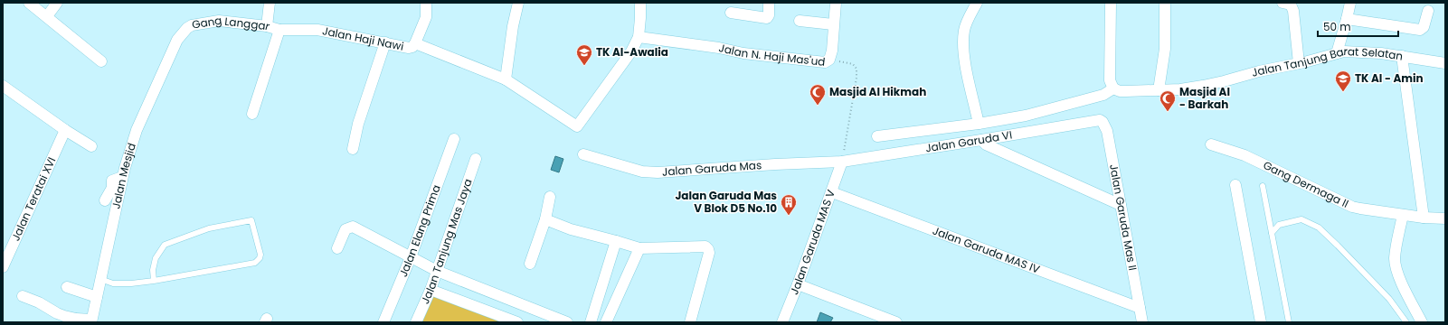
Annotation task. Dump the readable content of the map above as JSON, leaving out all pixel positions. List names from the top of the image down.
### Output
{
  "streets": {
    "street": [
      "Gang Langgar",
      "Jalan Haji Nawi",
      "Jalan N. Haji Mas'ud",
      "Jalan Tanjung Barat Selatan",
      "Jalan Garuda VI",
      "Jalan Garuda Mas",
      "Jalan Mesjid",
      "Gang Dermaga II",
      "Jalan Teratai XVI",
      "Jalan Garuda Mas II",
      "Jalan Elang Prima",
      "Jalan Tanjung Mas Jaya",
      "Jalan Garuda MAS V",
      "Jalan Garuda MAS IV"
    ]
  },
  "crossings": [
    ["Gang Langgar", "Jalan Haji Nawi"],
    ["Gang Langgar", "Jalan Mesjid"],
    ["Jalan Tanjung Barat Selatan", "Gang Dermaga II"],
    ["Jalan Garuda VI", "Jalan Garuda Mas"],
    ["Jalan Garuda VI", "Jalan Garuda Mas II"],
    ["Jalan Garuda VI", "Jalan Garuda MAS V"],
    ["Jalan Garuda Mas", "Jalan Garuda MAS V"],
    ["Jalan Garuda Mas II", "Jalan Garuda MAS IV"],
    ["Jalan Garuda MAS V", "Jalan Garuda MAS IV"]
  ],
  "places": {
    "school or university": ["TK Al-Awalia", "TK Al - Amin"],
    "mosque": ["Masjid Al Hikmah", "Masjid Al - Barkah"],
    "building": ["Jalan Garuda Mas V Blok D5 No.10"]
  },
  "scale_bar": "50 m"
}
